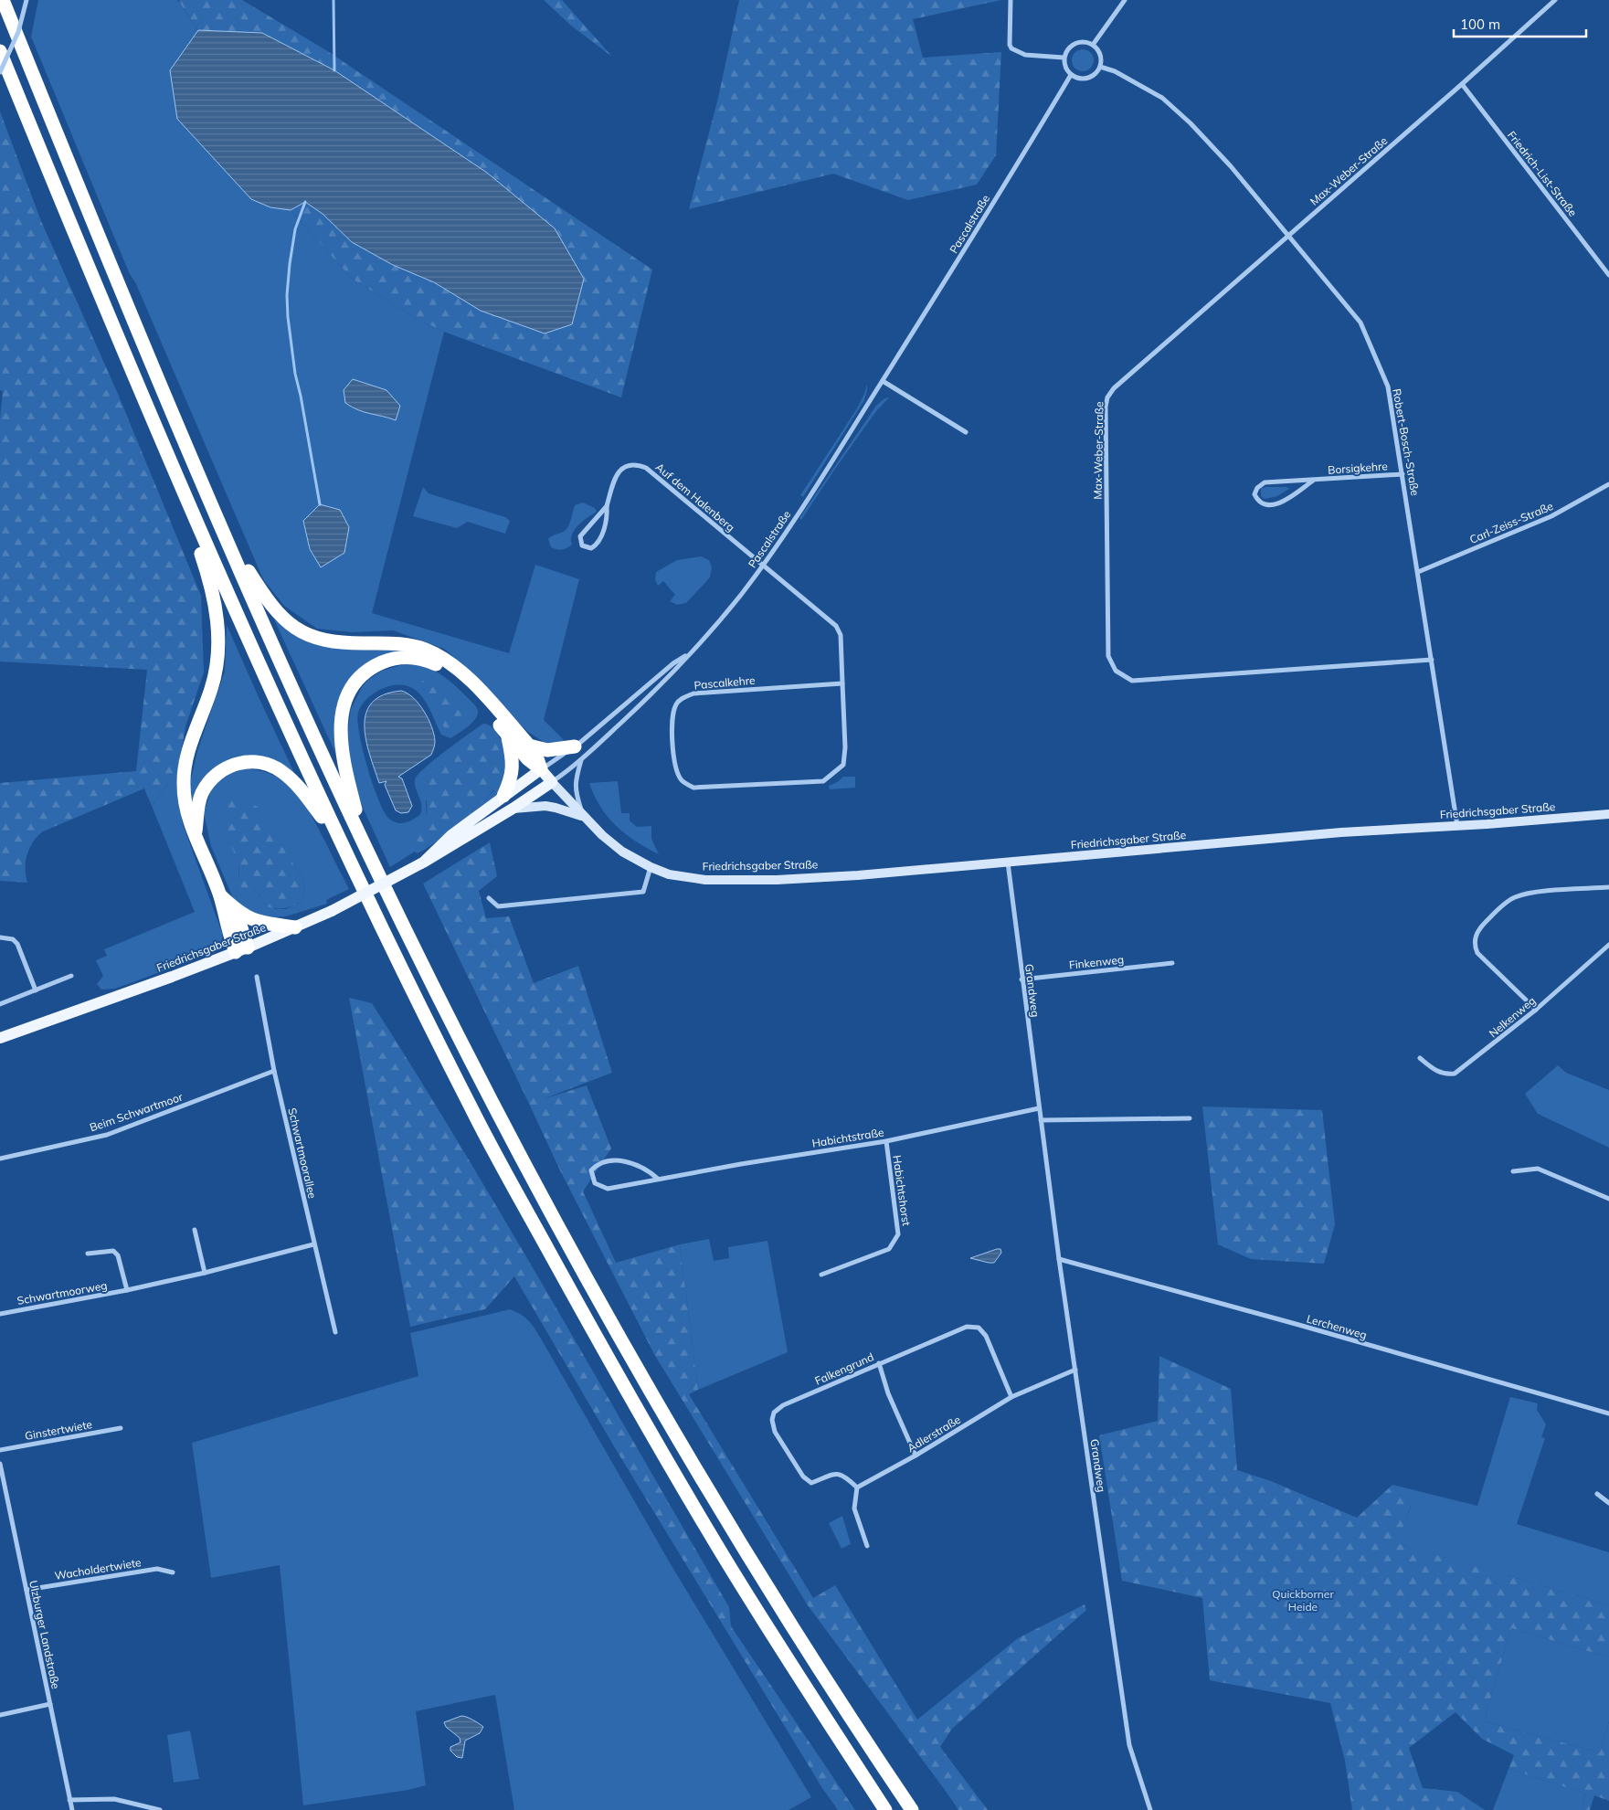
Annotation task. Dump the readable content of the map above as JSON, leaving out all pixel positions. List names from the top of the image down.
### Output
{
  "streets": {
    "main road": ["Friedrichsgaber Straße"],
    "street": [
      "Max-Weber-Straße",
      "Friedrich-List-Straße",
      "Pascalstraße",
      "Robert-Bosch-Straße",
      "Borsigkehre",
      "Auf dem Halenberg",
      "Carl-Zeiss-Straße",
      "Pascalkehre",
      "Finkenweg",
      "Grandweg",
      "Nelkenweg",
      "Beim Schwartmoor",
      "Habichtstraße",
      "Schwartmoorallee",
      "Habichtshorst",
      "Schwartmoorweg",
      "Lerchenweg",
      "Falkengrund",
      "Ginstertwiete",
      "Adlerstraße",
      "Wacholdertwiete",
      "Ulzburger Landstraße"
    ]
  },
  "crossings": [
    ["Max-Weber-Straße", "Friedrich-List-Straße"],
    ["Max-Weber-Straße", "Robert-Bosch-Straße"],
    ["Pascalstraße", "Robert-Bosch-Straße"],
    ["Pascalstraße", "Auf dem Halenberg"],
    ["Pascalstraße", "Friedrichsgaber Straße"],
    ["Robert-Bosch-Straße", "Borsigkehre"],
    ["Robert-Bosch-Straße", "Carl-Zeiss-Straße"],
    ["Robert-Bosch-Straße", "Friedrichsgaber Straße"],
    ["Friedrichsgaber Straße", "Grandweg"],
    ["Finkenweg", "Grandweg"],
    ["Grandweg", "Habichtstraße"],
    ["Grandweg", "Lerchenweg"],
    ["Grandweg", "Adlerstraße"],
    ["Beim Schwartmoor", "Schwartmoorallee"],
    ["Habichtstraße", "Habichtshorst"],
    ["Schwartmoorallee", "Schwartmoorweg"],
    ["Falkengrund", "Adlerstraße"],
    ["Wacholdertwiete", "Ulzburger Landstraße"]
  ],
  "parks": ["Quickborner Heide"],
  "scale_bar": "100 m"
}
